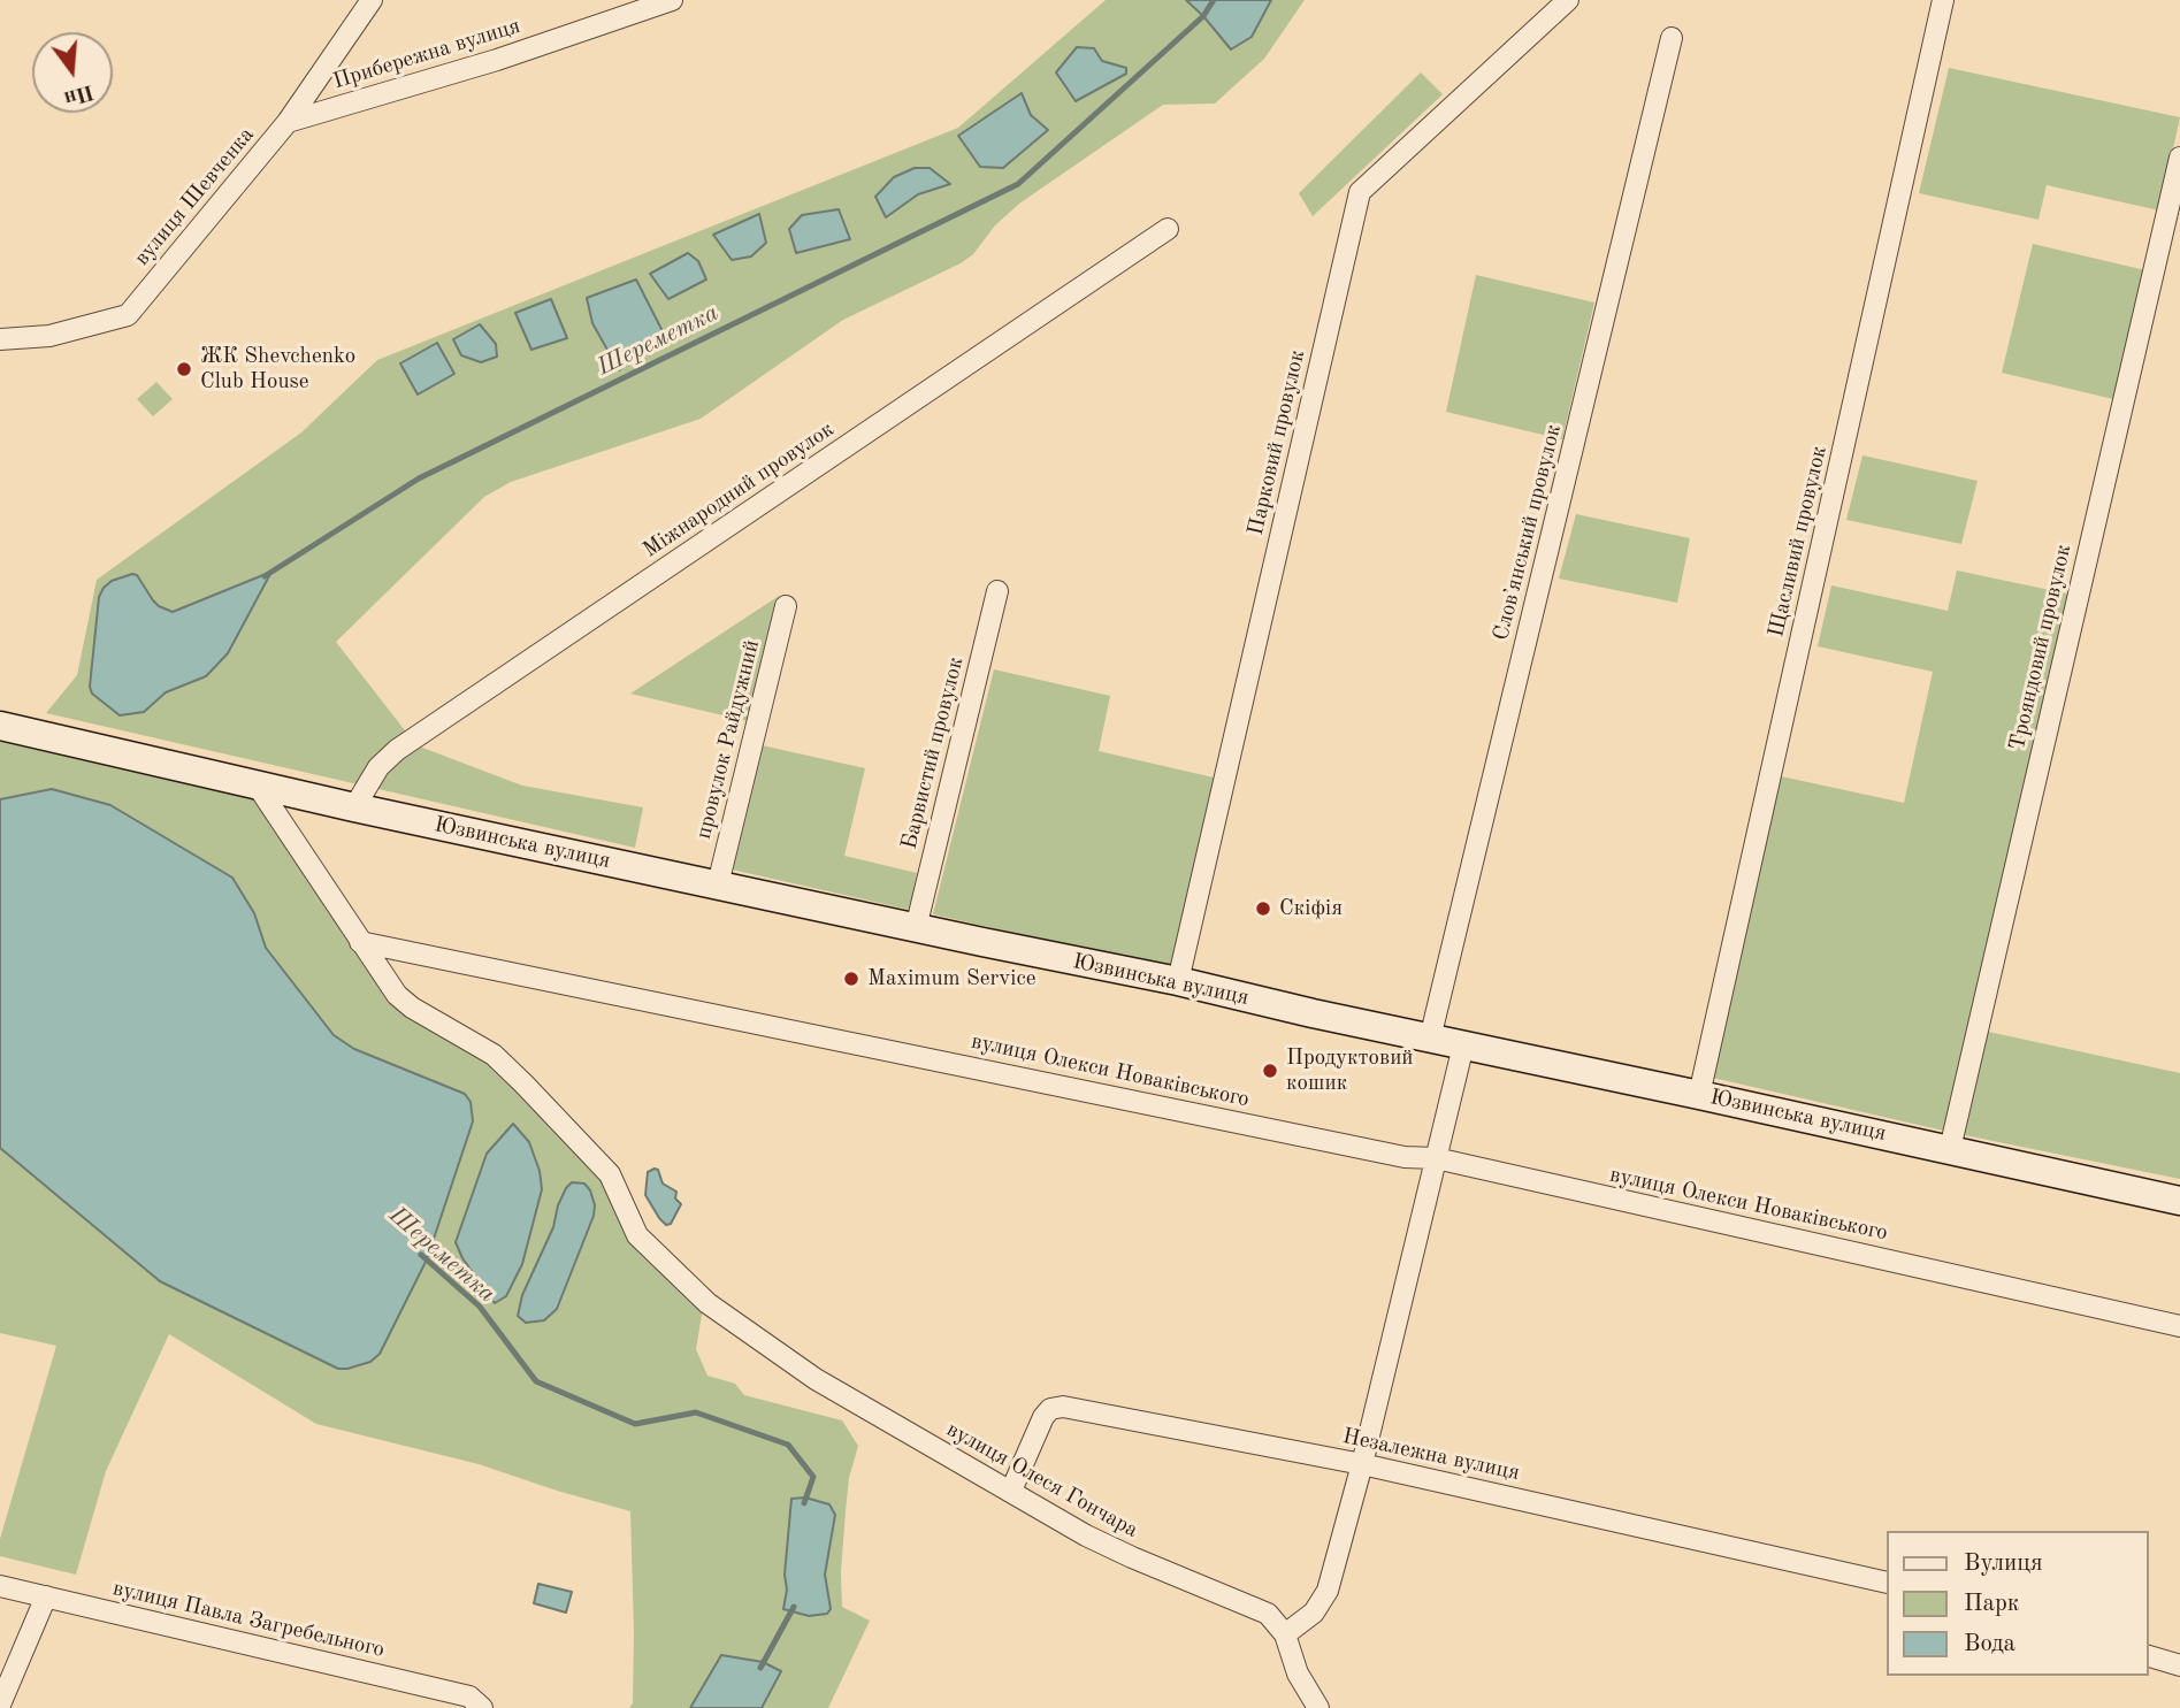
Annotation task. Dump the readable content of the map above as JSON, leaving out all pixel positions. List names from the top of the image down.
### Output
{
  "streets": {
    "main road": ["Юзвинська вулиця"],
    "street": [
      "Прибережна вулиця",
      "вулиця Шевченка",
      "Парковий провулок",
      "Міжнародний провулок",
      "Словʼянський провулок",
      "Щасливий провулок",
      "Трояндовий провулок",
      "провулок Райдужний",
      "Барвистий провулок",
      "вулиця Олекси Новаківського",
      "Незалежна вулиця",
      "вулиця Олеся Гончара",
      "вулиця Павла Загребельного"
    ]
  },
  "crossings": [
    ["Прибережна вулиця", "вулиця Шевченка"],
    ["Парковий провулок", "Юзвинська вулиця"],
    ["Міжнародний провулок", "Юзвинська вулиця"],
    ["Словʼянський провулок", "Юзвинська вулиця"],
    ["Щасливий провулок", "Юзвинська вулиця"],
    ["Трояндовий провулок", "Юзвинська вулиця"],
    ["провулок Райдужний", "Юзвинська вулиця"],
    ["Барвистий провулок", "Юзвинська вулиця"],
    ["Юзвинська вулиця", "вулиця Олеся Гончара"],
    ["вулиця Олекси Новаківського", "вулиця Олеся Гончара"],
    ["Незалежна вулиця", "вулиця Олеся Гончара"]
  ],
  "water": ["Шереметка"],
  "places": [
    "ЖК Shevchenko Club House",
    "Скіфія",
    "Maximum Service",
    "Продуктовий кошик"
  ],
  "legend": ["Вулиця", "Парк", "Вода"],
  "north": "bottom"
}
